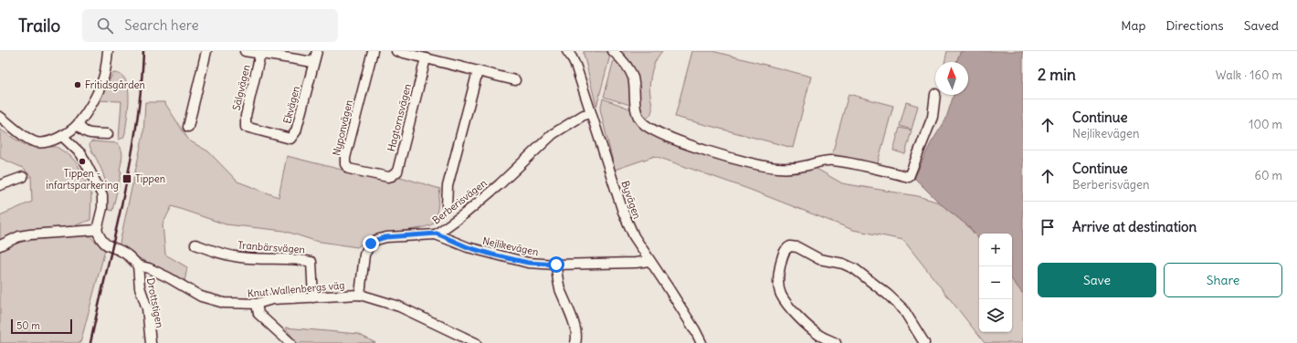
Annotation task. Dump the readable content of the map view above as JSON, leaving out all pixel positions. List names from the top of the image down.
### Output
{
  "streets": {
    "street": [
      "Sälgvägen",
      "Ekvägen",
      "Hagtornsvägen",
      "Nyponvägen",
      "Byvägen",
      "Berberisvägen",
      "Nejlikevägen",
      "Tranbärsvägen",
      "Knut Wallenbergs väg",
      "Drottstigen"
    ]
  },
  "crossings": [
    ["Sälgvägen", "Ekvägen"],
    ["Hagtornsvägen", "Nyponvägen"],
    ["Byvägen", "Berberisvägen"],
    ["Byvägen", "Nejlikevägen"],
    ["Berberisvägen", "Nejlikevägen"],
    ["Berberisvägen", "Knut Wallenbergs väg"],
    ["Tranbärsvägen", "Knut Wallenbergs väg"],
    ["Knut Wallenbergs väg", "Drottstigen"]
  ],
  "places": {
    "other": ["Fritidsgården", "Tippen - infartsparkering"],
    "transit": ["Tippen"]
  },
  "scale_bar": "50 m",
  "north": "top",
  "page": {
    "header": "Trailo",
    "search": "Search here",
    "nav": ["Map", "Directions", "Saved"],
    "heading": ["2 min", "Walk · 160 m"],
    "list": [
      ["Continue", "Nejlikevägen", "100 m"],
      ["Continue", "Berberisvägen", "60 m"],
      "Arrive at destination"
    ],
    "map_buttons": ["+", "−"],
    "buttons": ["Save", "Share"],
    "scale": "50 m"
  }
}
